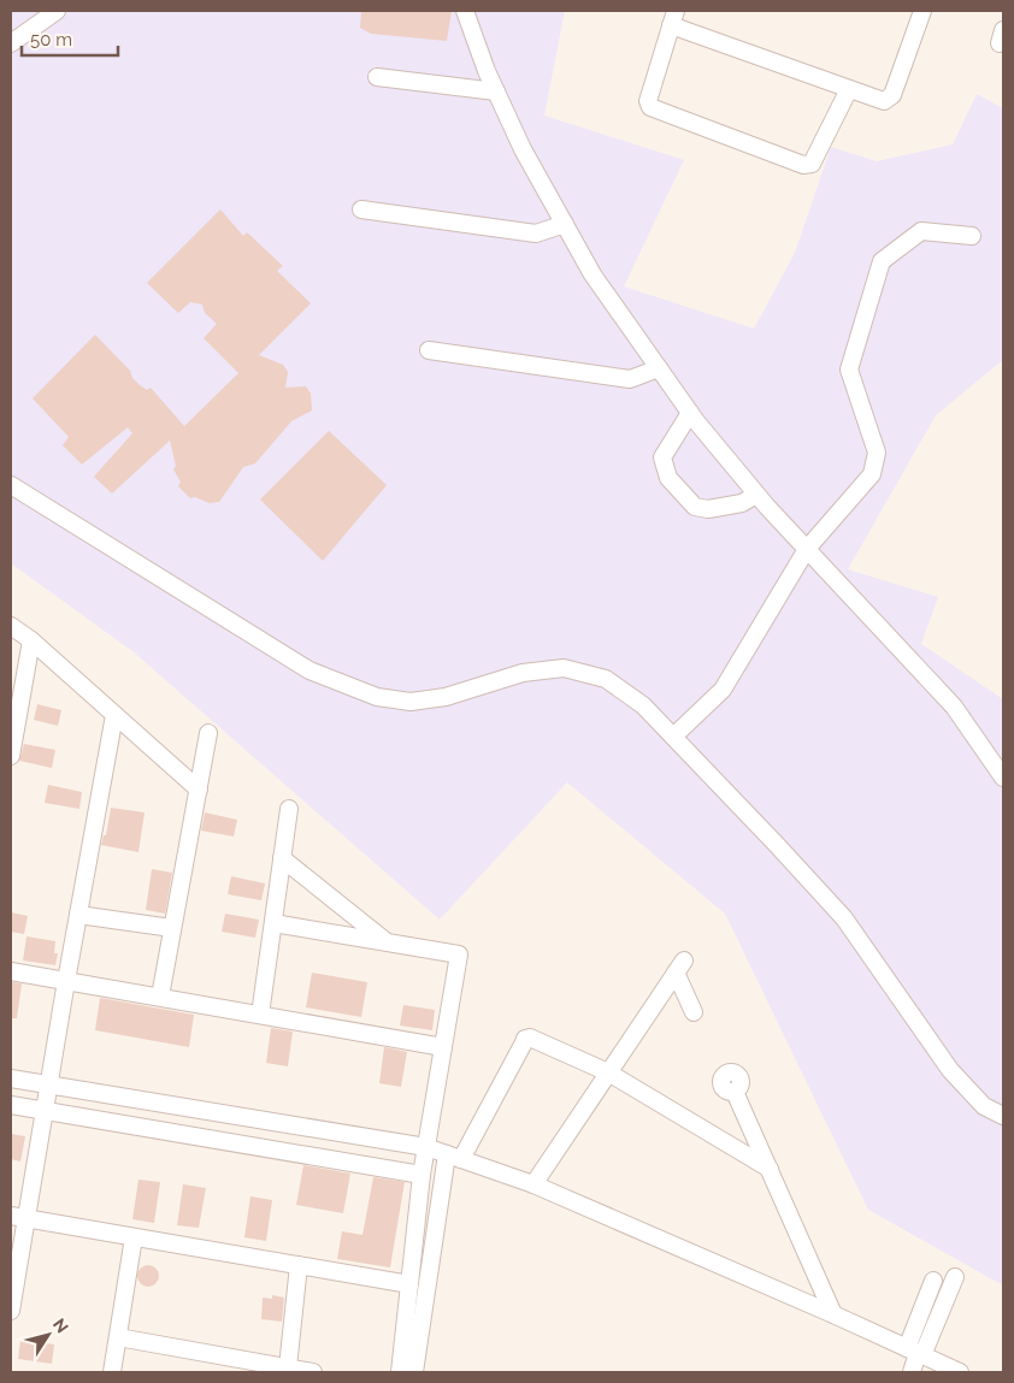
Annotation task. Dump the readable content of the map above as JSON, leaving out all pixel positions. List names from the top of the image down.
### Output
{
  "scale_bar": "50 m",
  "north": "top right"
}
